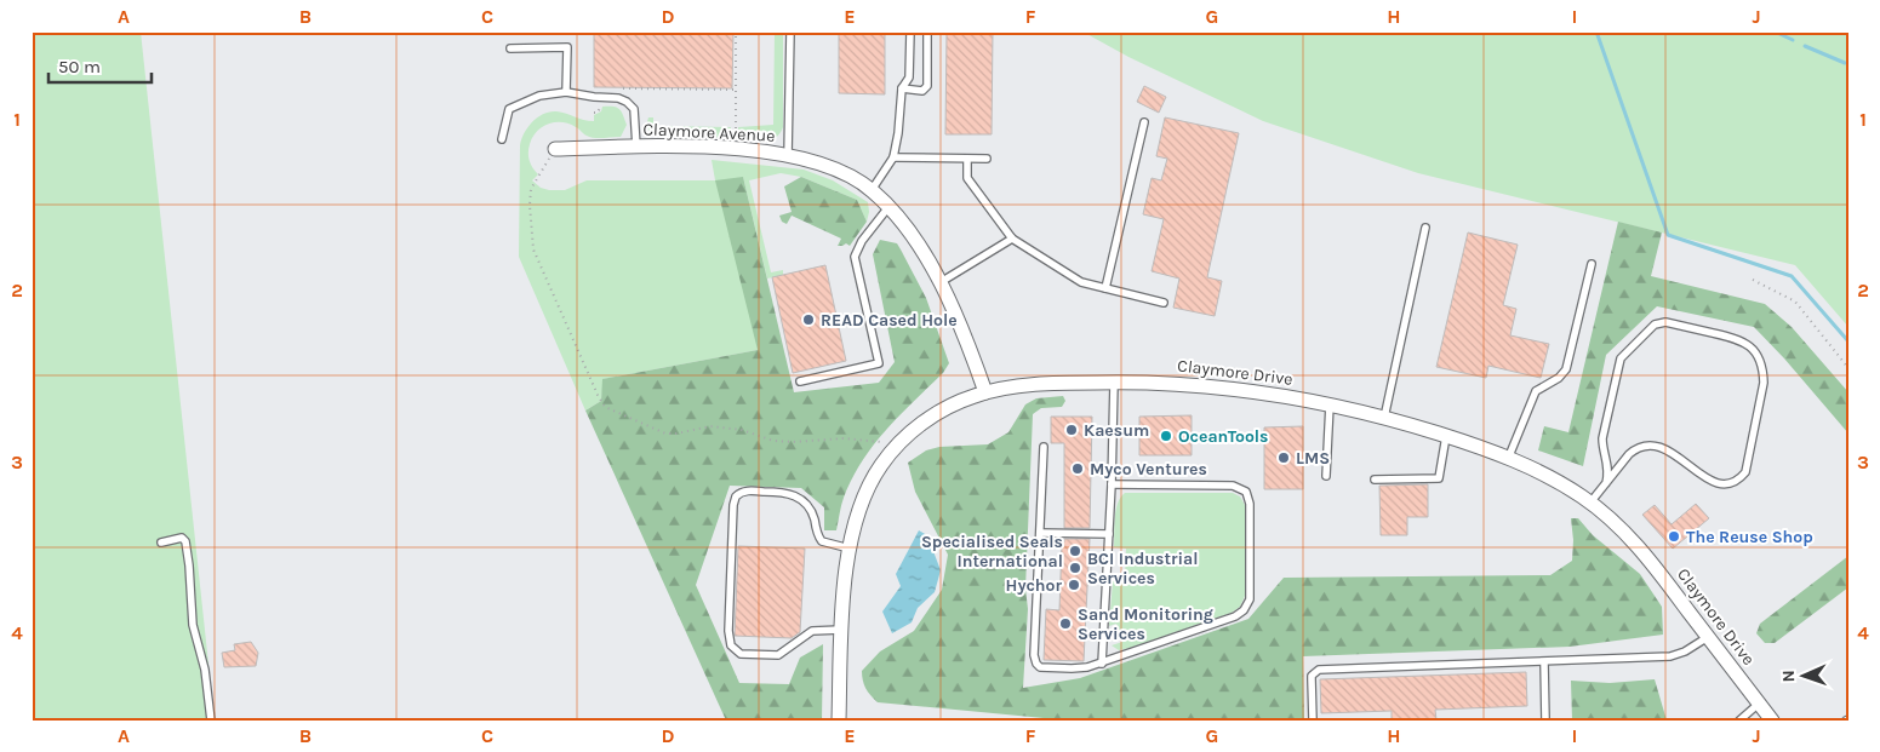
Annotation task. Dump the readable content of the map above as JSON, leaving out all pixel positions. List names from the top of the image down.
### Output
{
  "streets": {
    "street": ["Claymore Avenue", "Claymore Drive"]
  },
  "crossings": [
    ["Claymore Avenue", "Claymore Drive"]
  ],
  "places": [
    "READ Cased Hole",
    "Kaesum",
    "OceanTools",
    "LMS",
    "Myco Ventures",
    "The Reuse Shop",
    "Specialised Seals International",
    "BCI Industrial Services",
    "Hychor",
    "Sand Monitoring Services"
  ],
  "scale_bar": "50 m",
  "north": "left",
  "grid": {
    "columns": [
      "A",
      "B",
      "C",
      "D",
      "E",
      "F",
      "G",
      "H",
      "I",
      "J"
    ],
    "rows": [
      "1",
      "2",
      "3",
      "4"
    ]
  }
}
